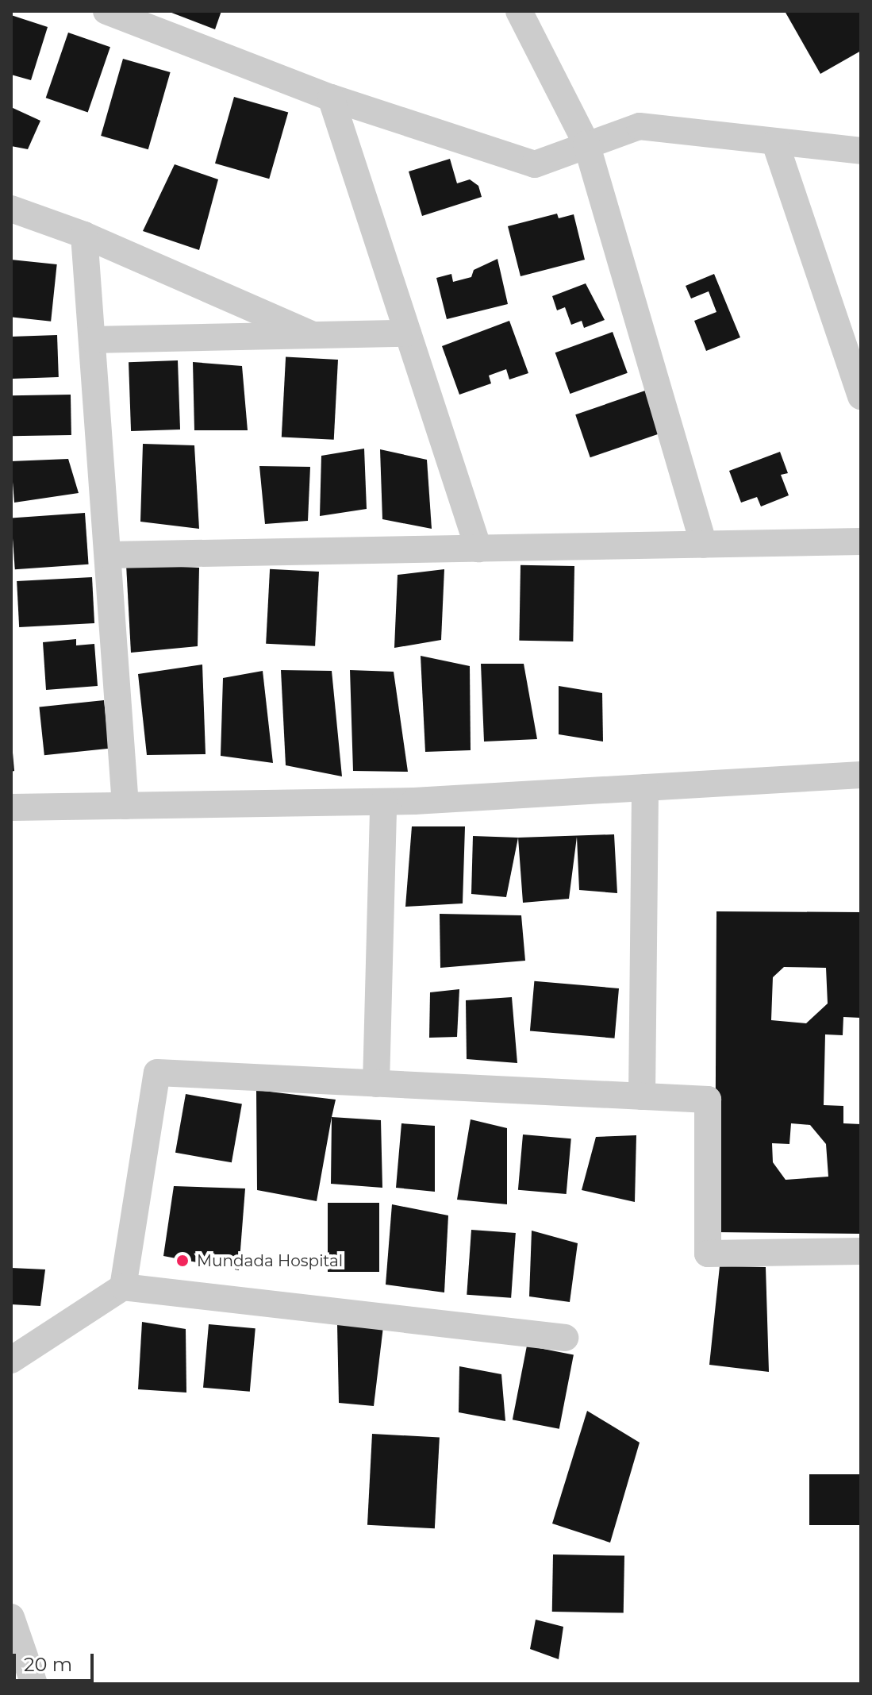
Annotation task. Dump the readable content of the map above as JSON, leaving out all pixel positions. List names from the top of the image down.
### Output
{
  "places": ["Mundada Hospital"],
  "scale_bar": "20 m"
}
